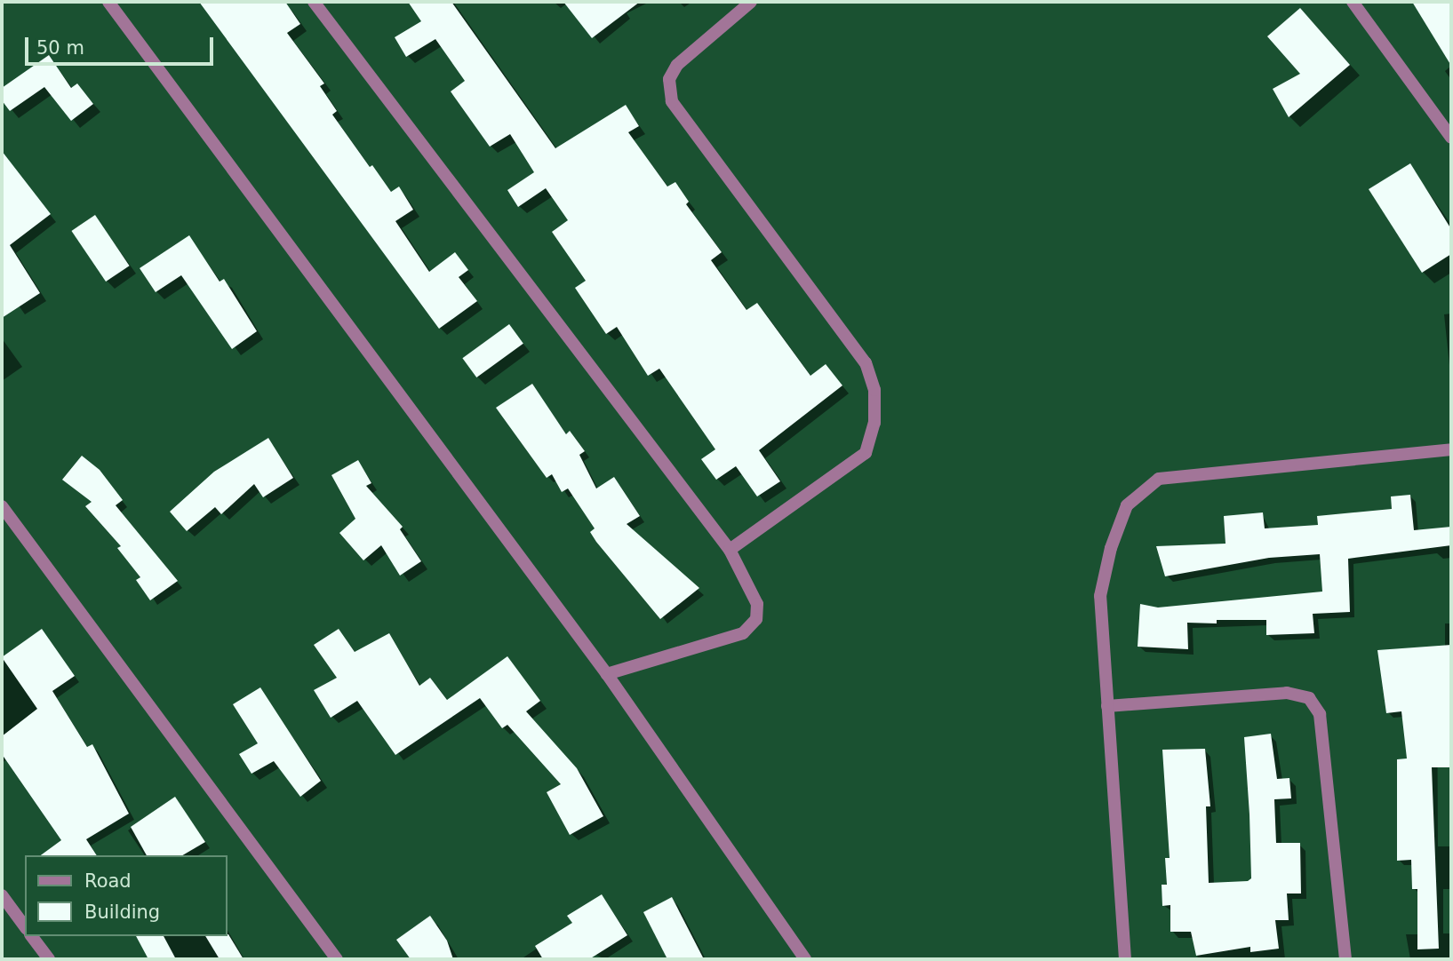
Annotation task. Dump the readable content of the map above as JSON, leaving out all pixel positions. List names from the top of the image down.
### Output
{
  "legend": ["Road", "Building"],
  "scale_bar": "50 m"
}
